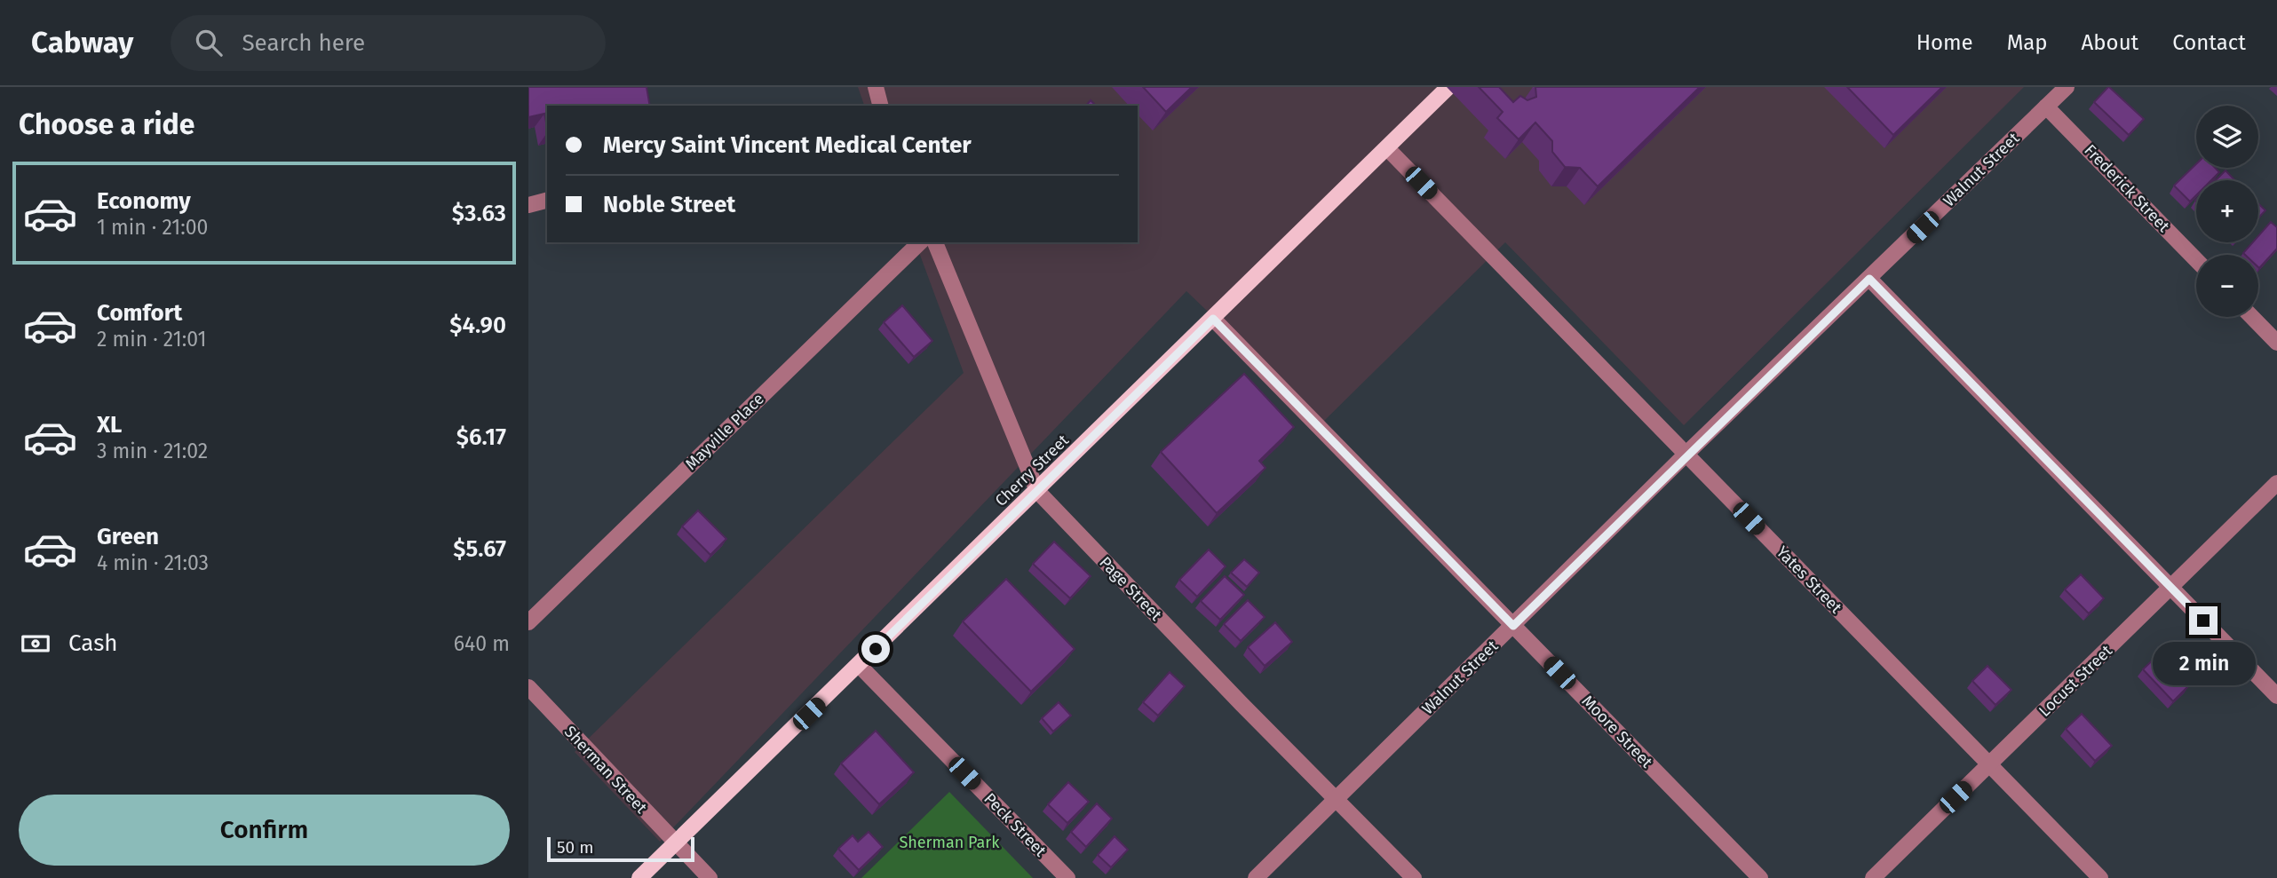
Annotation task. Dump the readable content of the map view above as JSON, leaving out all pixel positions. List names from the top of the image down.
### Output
{
  "streets": {
    "main road": ["Cherry Street"],
    "street": [
      "Walnut Street",
      "Frederick Street",
      "Mayville Place",
      "Yates Street",
      "Page Street",
      "Locust Street",
      "Moore Street",
      "Sherman Street",
      "Peck Street"
    ]
  },
  "crossings": [
    ["Walnut Street", "Frederick Street"],
    ["Walnut Street", "Yates Street"],
    ["Walnut Street", "Page Street"],
    ["Walnut Street", "Moore Street"],
    ["Cherry Street", "Yates Street"],
    ["Cherry Street", "Page Street"],
    ["Cherry Street", "Moore Street"],
    ["Cherry Street", "Sherman Street"],
    ["Cherry Street", "Peck Street"],
    ["Yates Street", "Locust Street"]
  ],
  "parks": ["Sherman Park"],
  "scale_bar": "50 m",
  "page": {
    "header": "Cabway",
    "search": "Search here",
    "nav": [
      "Home",
      "Map",
      "About",
      "Contact"
    ],
    "heading": "Choose a ride",
    "map_buttons": ["+", "−"],
    "banner": ["Mercy Saint Vincent Medical Center", "Noble Street"],
    "list": [
      {
        "name": "Economy",
        "note": "1 min · 21:00",
        "value": "$3.63"
      },
      {
        "name": "Comfort",
        "note": "2 min · 21:01",
        "value": "$4.90"
      },
      {
        "name": "XL",
        "note": "3 min · 21:02",
        "value": "$6.17"
      },
      {
        "name": "Green",
        "note": "4 min · 21:03",
        "value": "$5.67"
      }
    ],
    "pay": ["Cash", "640 m"],
    "bubble": "2 min",
    "buttons": "Confirm",
    "scale": "50 m"
  }
}
